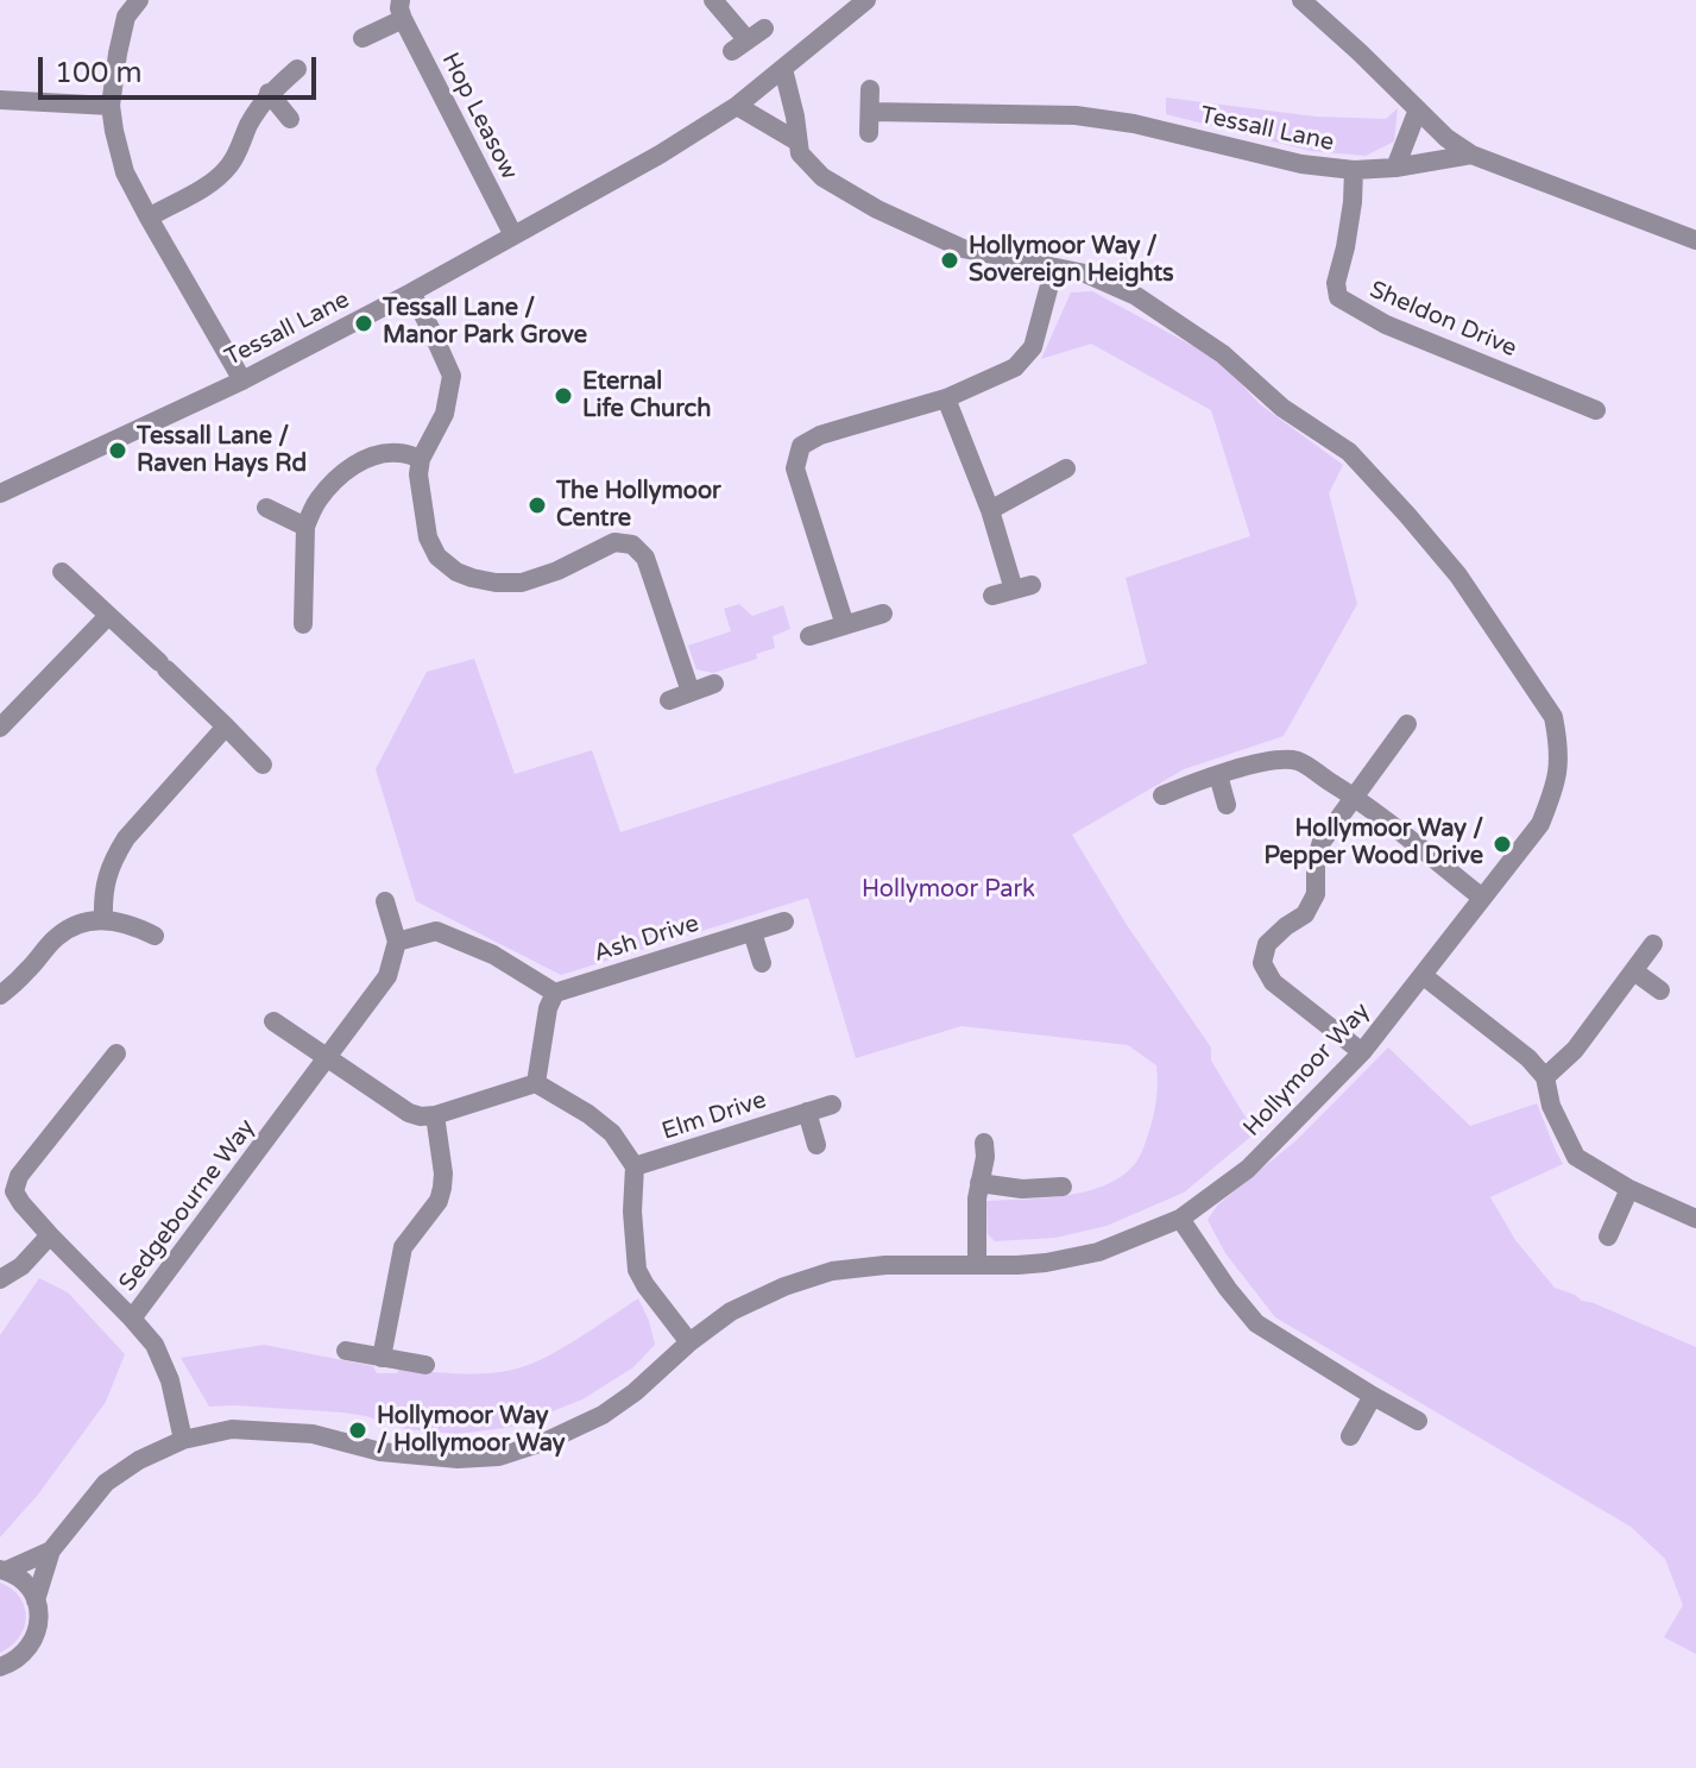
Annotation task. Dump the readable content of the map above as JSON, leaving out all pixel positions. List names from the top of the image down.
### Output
{
  "streets": {
    "street": [
      "Hop Leasow",
      "Tessall Lane",
      "Sheldon Drive",
      "Ash Drive",
      "Hollymoor Way",
      "Elm Drive",
      "Sedgebourne Way"
    ]
  },
  "crossings": [
    ["Hop Leasow", "Tessall Lane"],
    ["Tessall Lane", "Sheldon Drive"],
    ["Tessall Lane", "Hollymoor Way"],
    ["Hollymoor Way", "Sedgebourne Way"]
  ],
  "parks": ["Hollymoor Park"],
  "places": [
    "Hollymoor Way / Sovereign Heights",
    "Tessall Lane / Manor Park Grove",
    "Eternal Life Church",
    "Tessall Lane / Raven Hays Rd",
    "The Hollymoor Centre",
    "Hollymoor Way / Pepper Wood Drive",
    "Hollymoor Way / Hollymoor Way"
  ],
  "scale_bar": "100 m"
}
